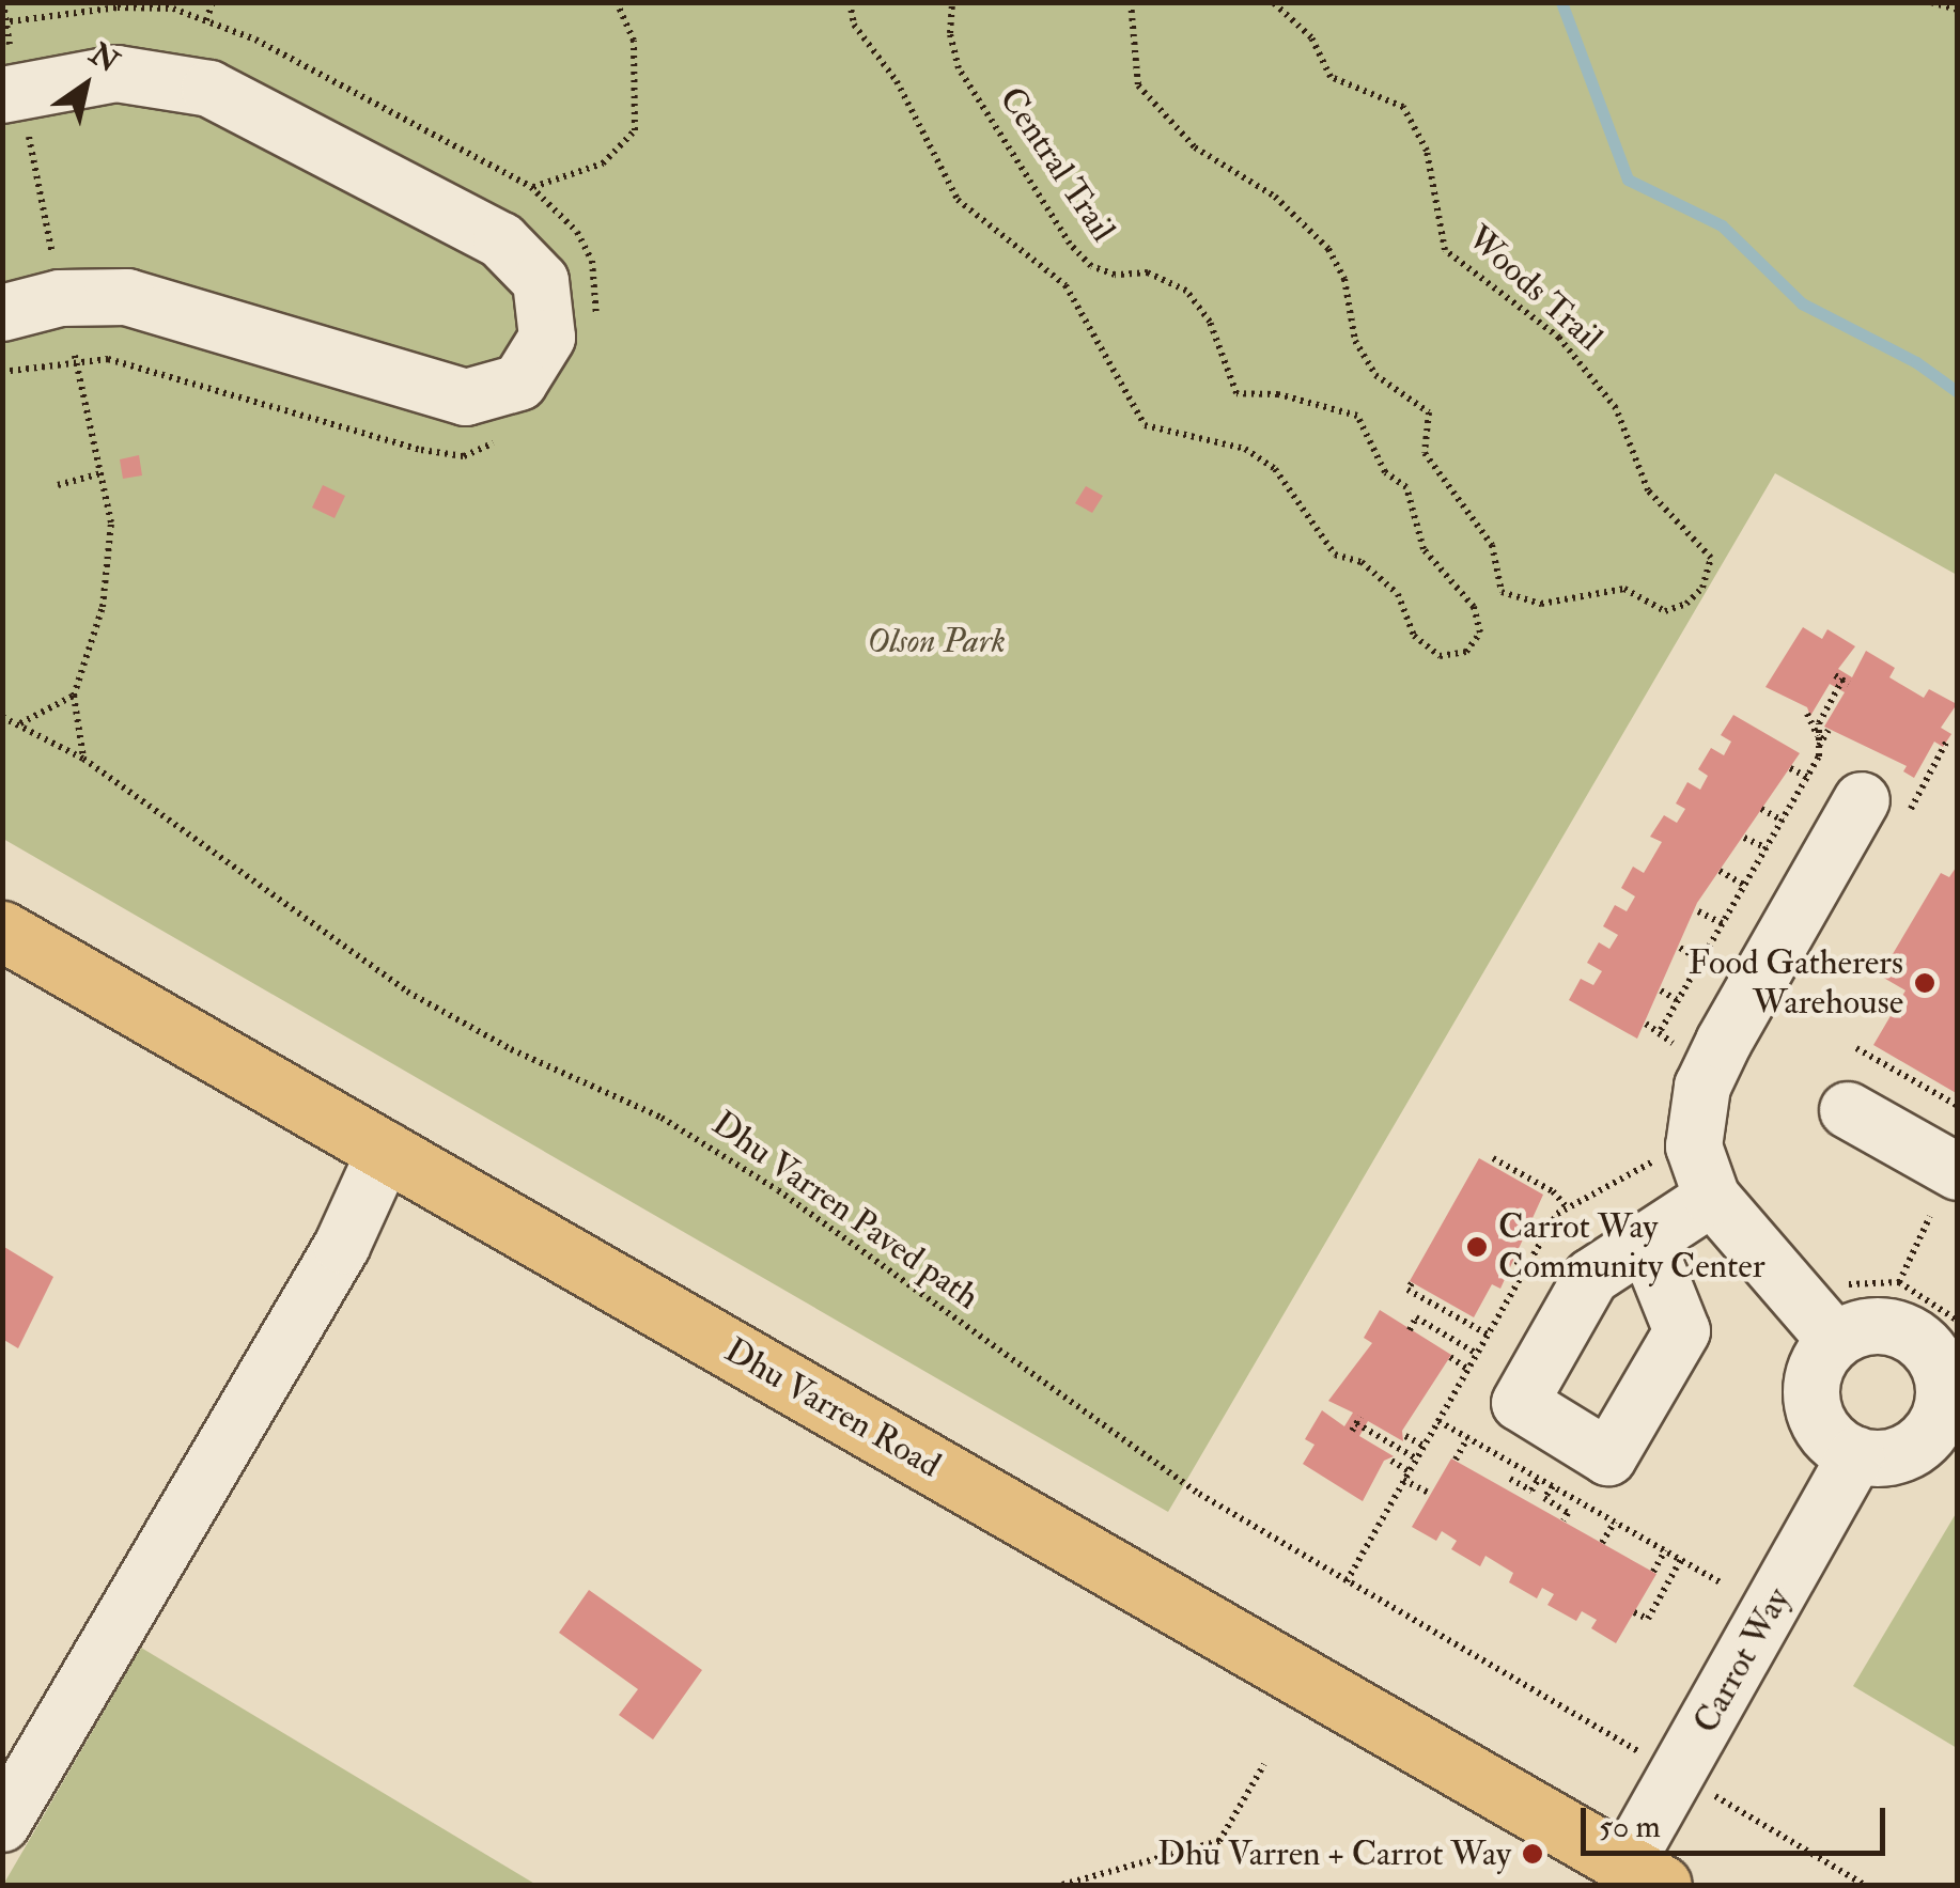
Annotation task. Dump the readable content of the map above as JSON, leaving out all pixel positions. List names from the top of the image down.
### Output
{
  "streets": {
    "main road": ["Dhu Varren Road"],
    "street": ["Carrot Way"],
    "path": ["Central Trail", "Woods Trail", "Dhu Varren Paved path"]
  },
  "crossings": [
    ["Dhu Varren Road", "Carrot Way"]
  ],
  "parks": ["Olson Park"],
  "places": ["Food Gatherers Warehouse", "Carrot Way Community Center", "Dhu Varren + Carrot Way"],
  "scale_bar": "50 m",
  "north": "top right"
}
